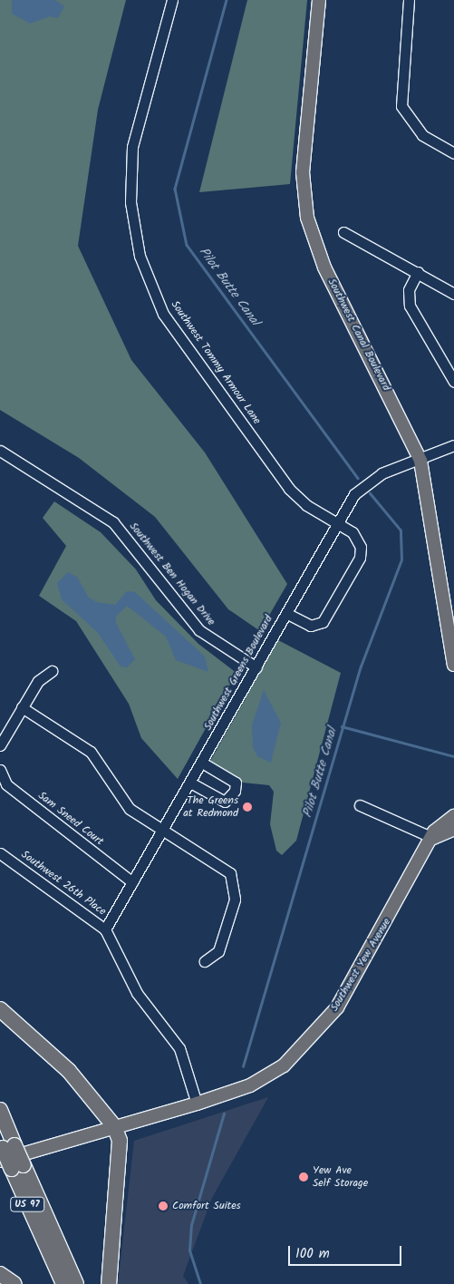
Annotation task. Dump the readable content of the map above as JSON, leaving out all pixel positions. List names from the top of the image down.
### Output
{
  "streets": {
    "highway": ["US 97"],
    "main road": ["Southwest Canal Boulevard", "Southwest Yew Avenue"],
    "street": [
      "Southwest Tommy Armour Lane",
      "Southwest Ben Hogan Drive",
      "Southwest Greens Boulevard",
      "Sam Sneed Court",
      "Southwest 26th Place"
    ]
  },
  "crossings": [
    ["Southwest Canal Boulevard", "Southwest Greens Boulevard"],
    ["Southwest Tommy Armour Lane", "Southwest Greens Boulevard"],
    ["Southwest Ben Hogan Drive", "Southwest Greens Boulevard"],
    ["Southwest Greens Boulevard", "Sam Sneed Court"],
    ["Southwest Greens Boulevard", "Southwest 26th Place"],
    ["Southwest 26th Place", "Southwest Yew Avenue"],
    ["Southwest Yew Avenue", "US 97"]
  ],
  "water": ["Pilot Butte Canal"],
  "places": ["The Greens at Redmond", "Yew Ave Self Storage", "Comfort Suites"],
  "scale_bar": "100 m"
}
